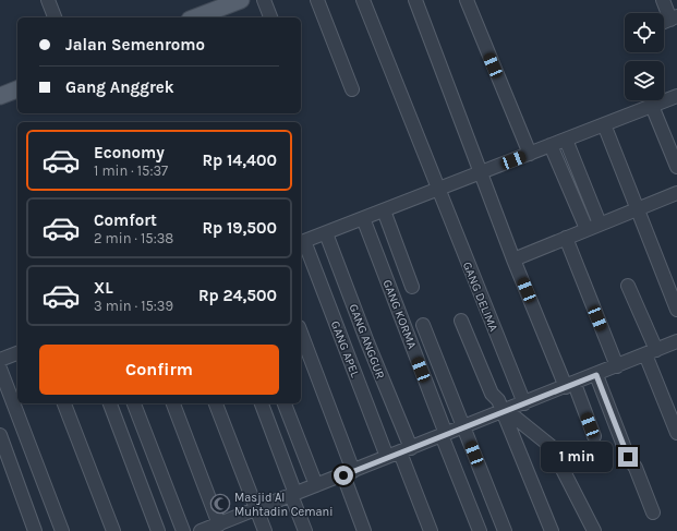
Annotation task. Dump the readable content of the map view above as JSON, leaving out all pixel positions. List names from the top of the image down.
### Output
{
  "streets": {
    "street": [
      "GANG DELIMA",
      "GANG KORMA",
      "GANG ANGGUR",
      "GANG APEL"
    ]
  },
  "places": {
    "mosque": ["Masjid Al Muhtadin Cemani"]
  },
  "page": {
    "banner": ["Jalan Semenromo", "Gang Anggrek"],
    "list": [
      {
        "name": "Economy",
        "note": "1 min · 15:37",
        "value": "Rp 14,400"
      },
      {
        "name": "Comfort",
        "note": "2 min · 15:38",
        "value": "Rp 19,500"
      },
      {
        "name": "XL",
        "note": "3 min · 15:39",
        "value": "Rp 24,500"
      }
    ],
    "buttons": "Confirm",
    "bubble": "1 min"
  }
}
